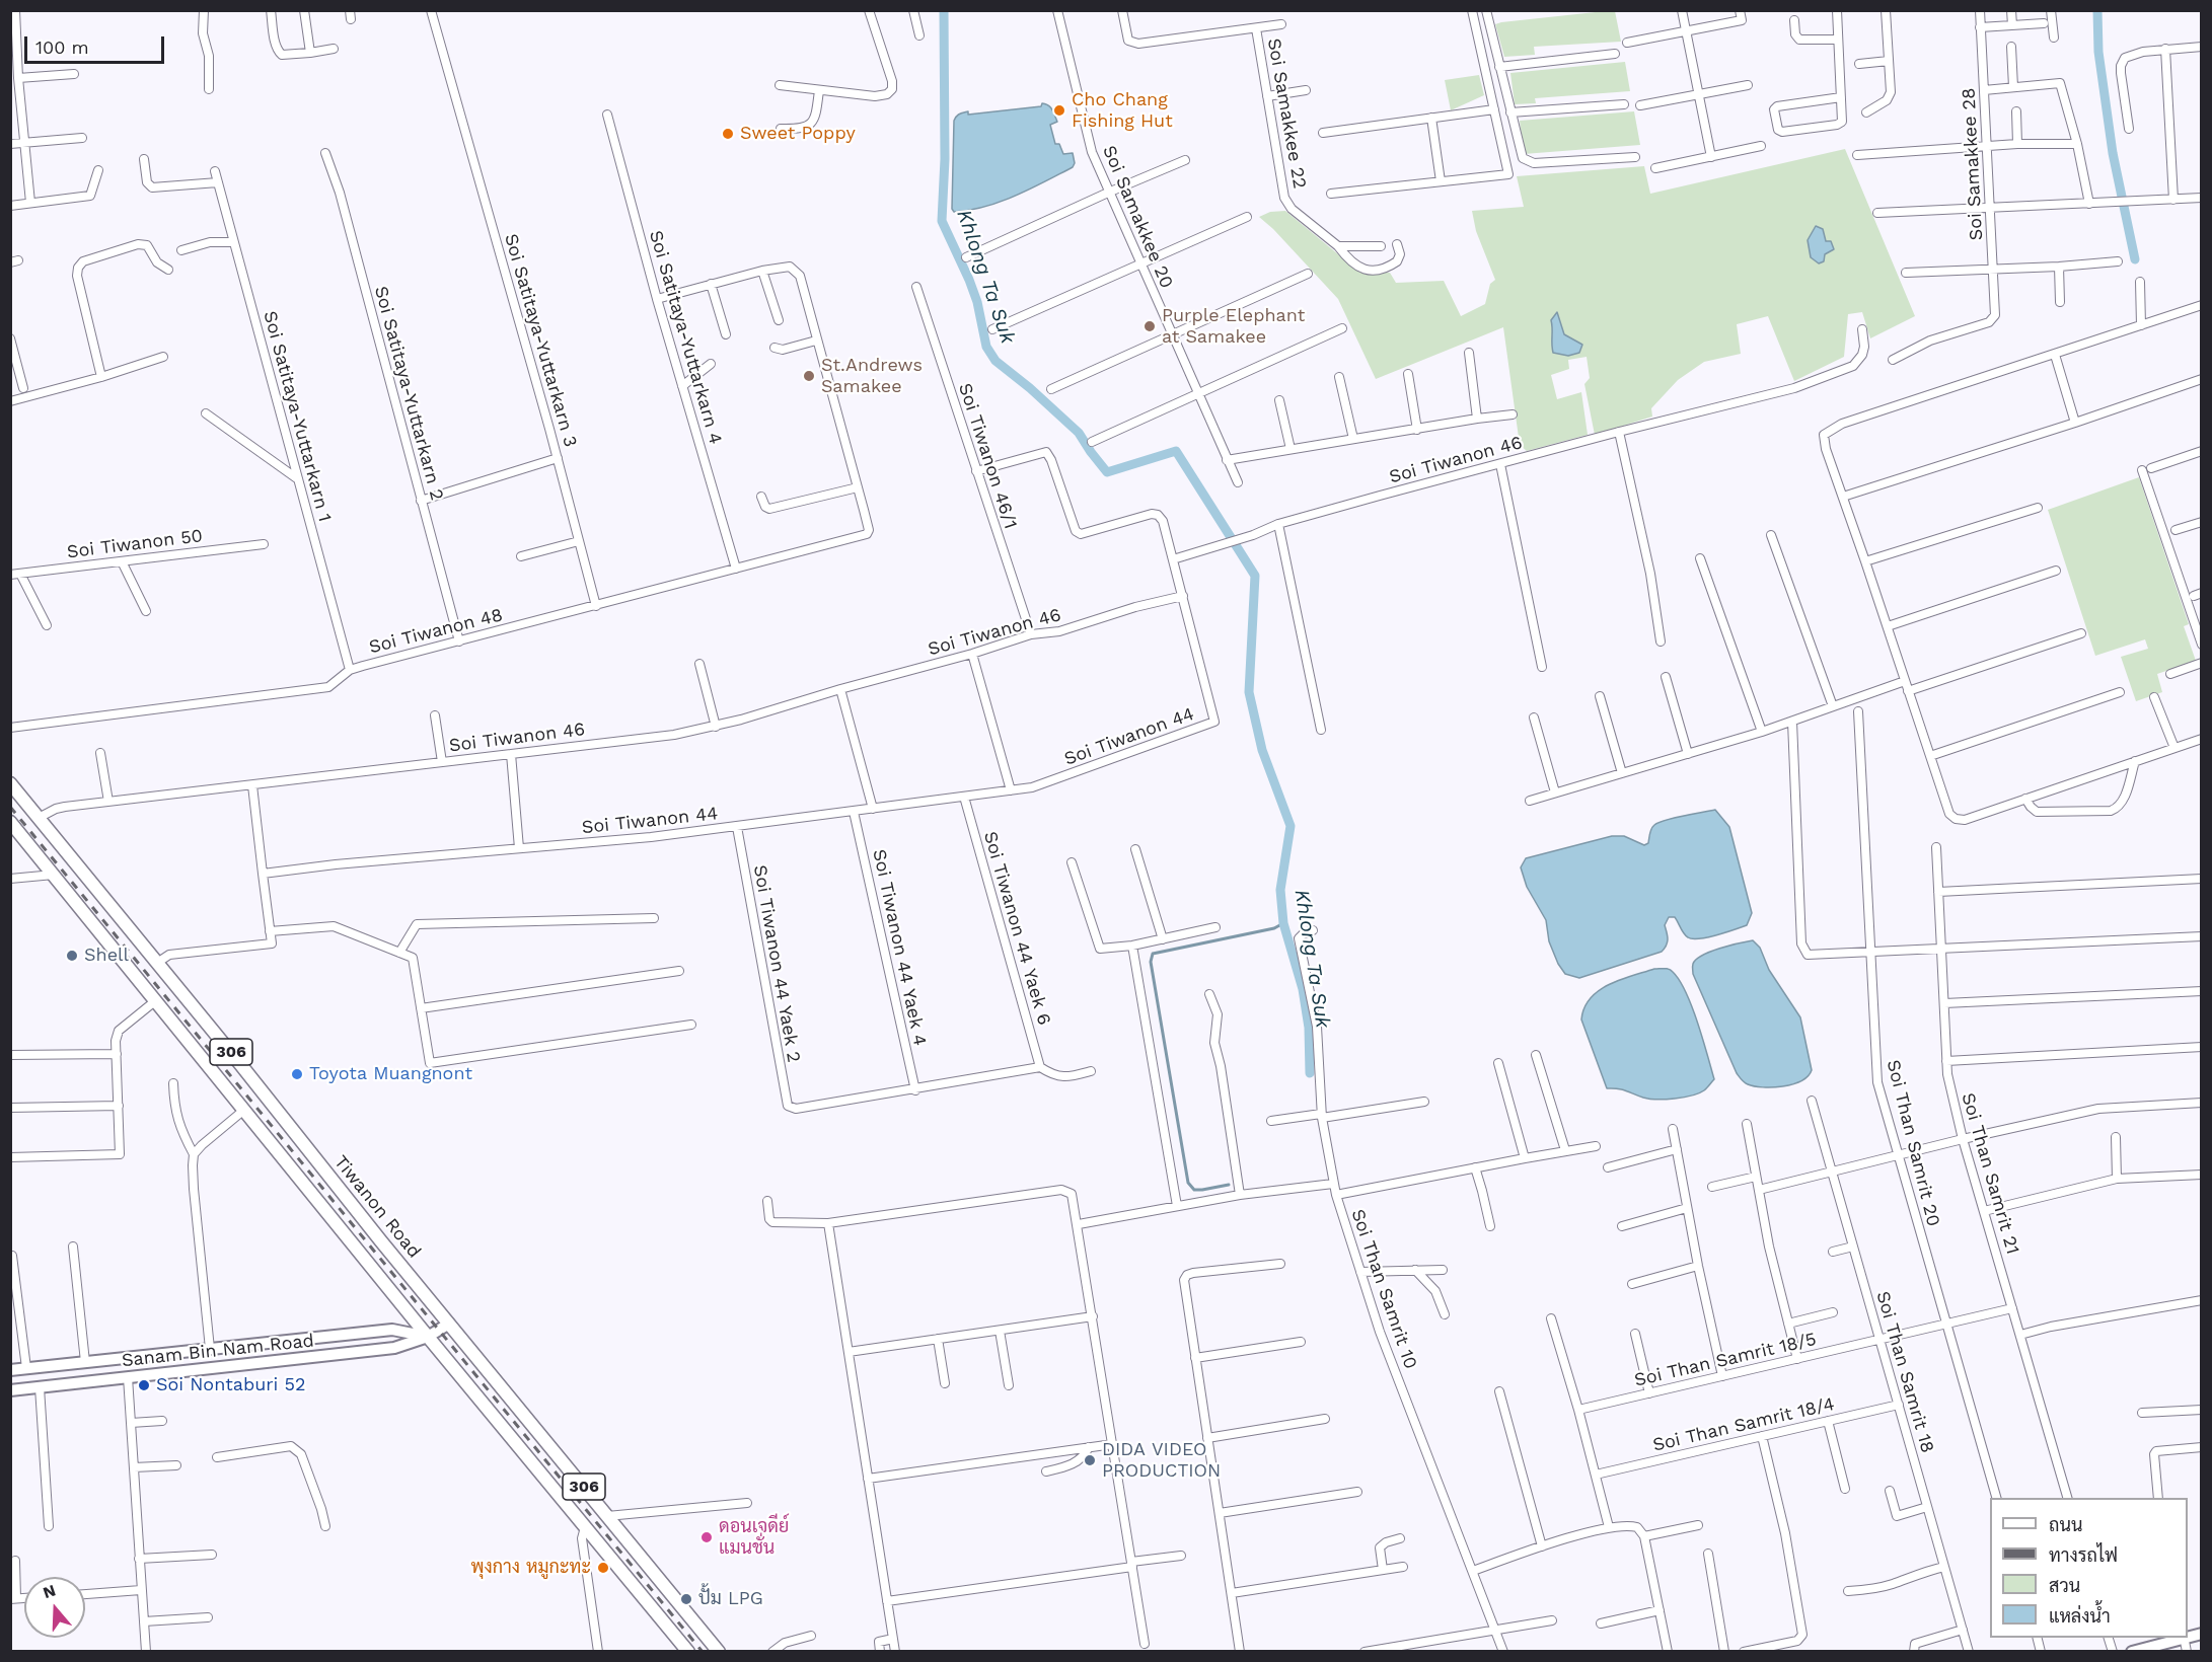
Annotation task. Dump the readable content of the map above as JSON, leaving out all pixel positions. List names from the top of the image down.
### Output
{
  "streets": {
    "main road": ["306", "Tiwanon Road", "Sanam Bin Nam Road"],
    "street": [
      "Soi Samakkee 22",
      "Soi Samakkee 28",
      "Soi Samakkee 20",
      "Soi Satitaya-Yuttarkarn 4",
      "Soi Satitaya-Yuttarkarn 3",
      "Soi Satitaya-Yuttarkarn 2",
      "Soi Satitaya-Yuttarkarn 1",
      "Soi Tiwanon 46/1",
      "Soi Tiwanon 46",
      "Soi Tiwanon 50",
      "Soi Tiwanon 48",
      "Soi Tiwanon 44",
      "Soi Tiwanon 44 Yaek 6",
      "Soi Tiwanon 44 Yaek 4",
      "Soi Tiwanon 44 Yaek 2",
      "Soi Than Samrit 20",
      "Soi Than Samrit 21",
      "Soi Than Samrit 10",
      "Soi Than Samrit 18/5",
      "Soi Than Samrit 18",
      "Soi Than Samrit 18/4"
    ]
  },
  "crossings": [
    ["Soi Satitaya-Yuttarkarn 4", "Soi Tiwanon 48"],
    ["Soi Satitaya-Yuttarkarn 3", "Soi Tiwanon 48"],
    ["Soi Satitaya-Yuttarkarn 2", "Soi Tiwanon 48"],
    ["Soi Satitaya-Yuttarkarn 1", "Soi Tiwanon 48"],
    ["Soi Tiwanon 46/1", "Soi Tiwanon 46"],
    ["Soi Tiwanon 46", "Soi Tiwanon 44"],
    ["Soi Tiwanon 46", "Tiwanon Road"],
    ["Soi Tiwanon 44", "Soi Tiwanon 44 Yaek 6"],
    ["Soi Tiwanon 44", "Soi Tiwanon 44 Yaek 4"],
    ["Soi Tiwanon 44", "Soi Tiwanon 44 Yaek 2"],
    ["Soi Tiwanon 44 Yaek 4", "Soi Tiwanon 44 Yaek 2"],
    ["306", "Sanam Bin Nam Road"],
    ["Soi Than Samrit 20", "Soi Than Samrit 18/5"],
    ["Soi Than Samrit 21", "Soi Than Samrit 18/5"],
    ["Tiwanon Road", "Sanam Bin Nam Road"],
    ["Soi Than Samrit 18/5", "Soi Than Samrit 18"],
    ["Soi Than Samrit 18", "Soi Than Samrit 18/4"]
  ],
  "water": ["Khlong Ta Suk"],
  "places": [
    "Cho Chang Fishing Hut",
    "Sweet Poppy",
    "Purple Elephant at Samakee",
    "St.Andrews Samakee",
    "Shell",
    "Toyota Muangnont",
    "Soi Nontaburi 52",
    "DIDA VIDEO PRODUCTION",
    "ดอนเจดีย์ แมนชั่น",
    "พุงกาง หมูกะทะ",
    "ปั้ม LPG"
  ],
  "legend": [
    "ถนน",
    "ทางรถไฟ",
    "สวน",
    "แหล่งน้ำ"
  ],
  "scale_bar": "100 m",
  "north": "top"
}
